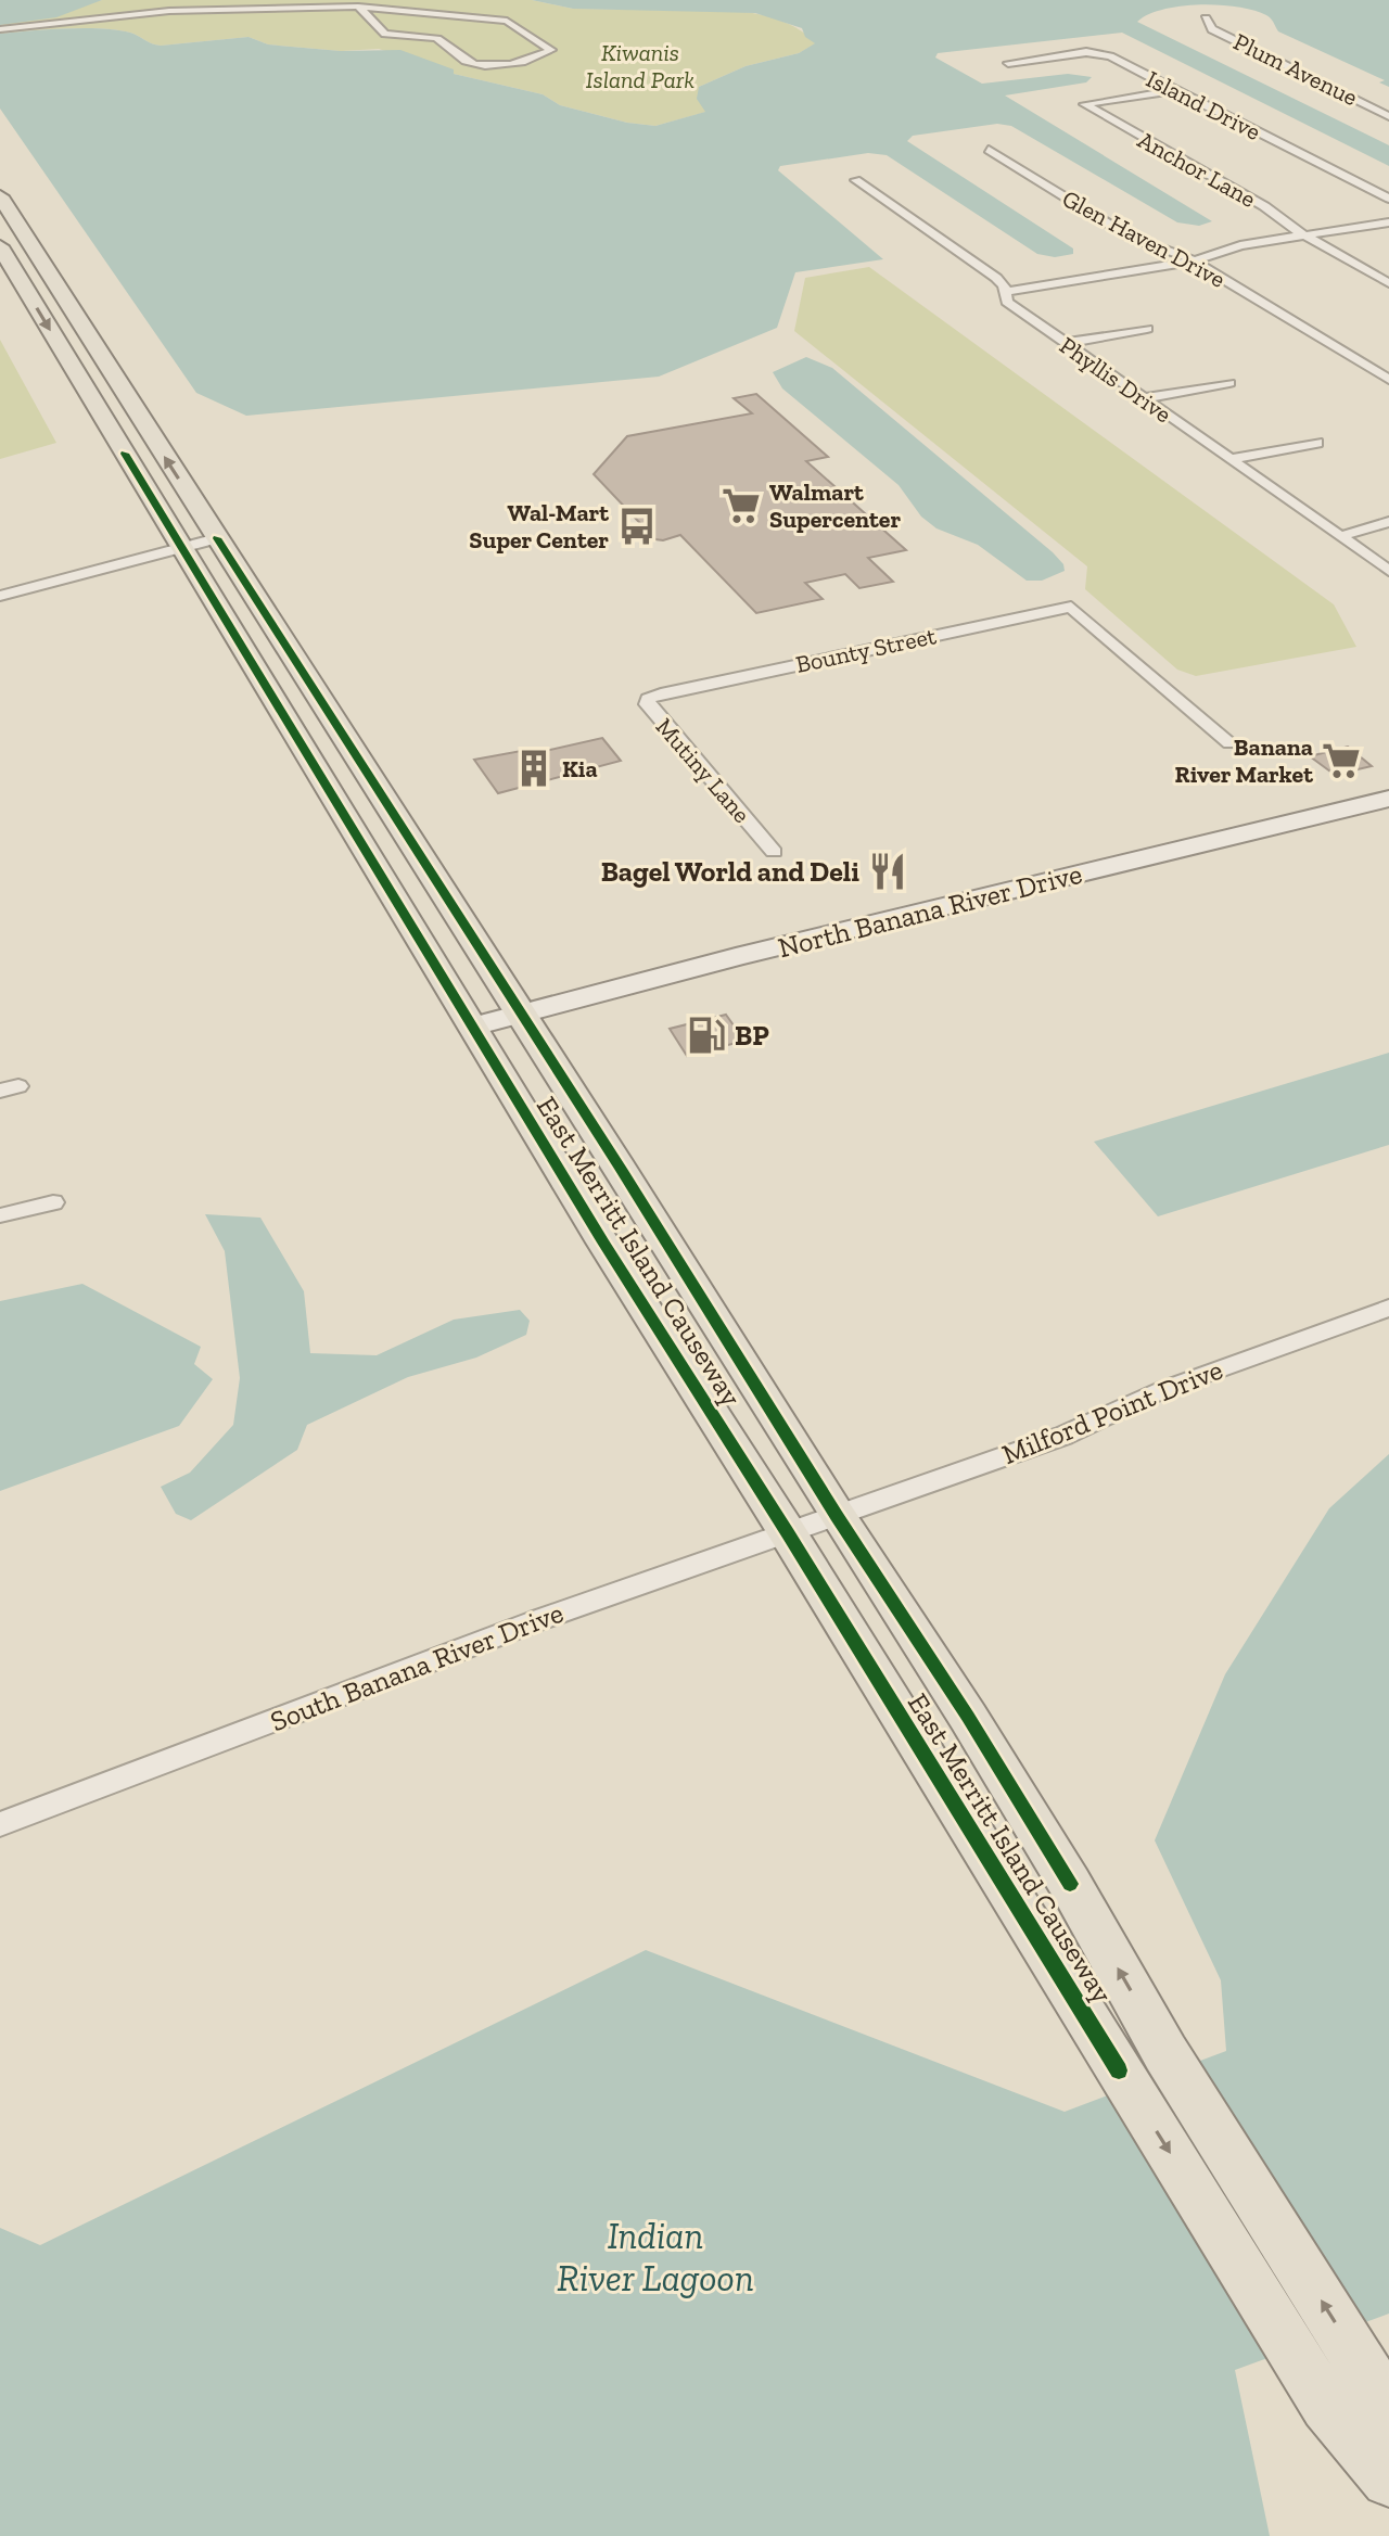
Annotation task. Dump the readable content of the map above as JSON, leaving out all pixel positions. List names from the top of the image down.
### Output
{
  "streets": {
    "main road": ["East Merritt Island Causeway"],
    "street": [
      "Plum Avenue",
      "Island Drive",
      "Anchor Lane",
      "Glen Haven Drive",
      "Phyllis Drive",
      "Bounty Street",
      "Mutiny Lane",
      "North Banana River Drive",
      "Milford Point Drive",
      "South Banana River Drive"
    ]
  },
  "crossings": [
    ["Island Drive", "Anchor Lane"],
    ["Bounty Street", "Mutiny Lane"],
    ["North Banana River Drive", "East Merritt Island Causeway"],
    ["East Merritt Island Causeway", "Milford Point Drive"],
    ["East Merritt Island Causeway", "South Banana River Drive"],
    ["Milford Point Drive", "South Banana River Drive"]
  ],
  "water": ["Indian River Lagoon"],
  "parks": ["Kiwanis Island Park"],
  "places": {
    "supermarket": ["Walmart Supercenter", "Banana River Market"],
    "bus stop": ["Wal-Mart Super Center"],
    "building": ["Kia"],
    "restaurant": ["Bagel World and Deli"],
    "fuel station": ["BP"]
  }
}
